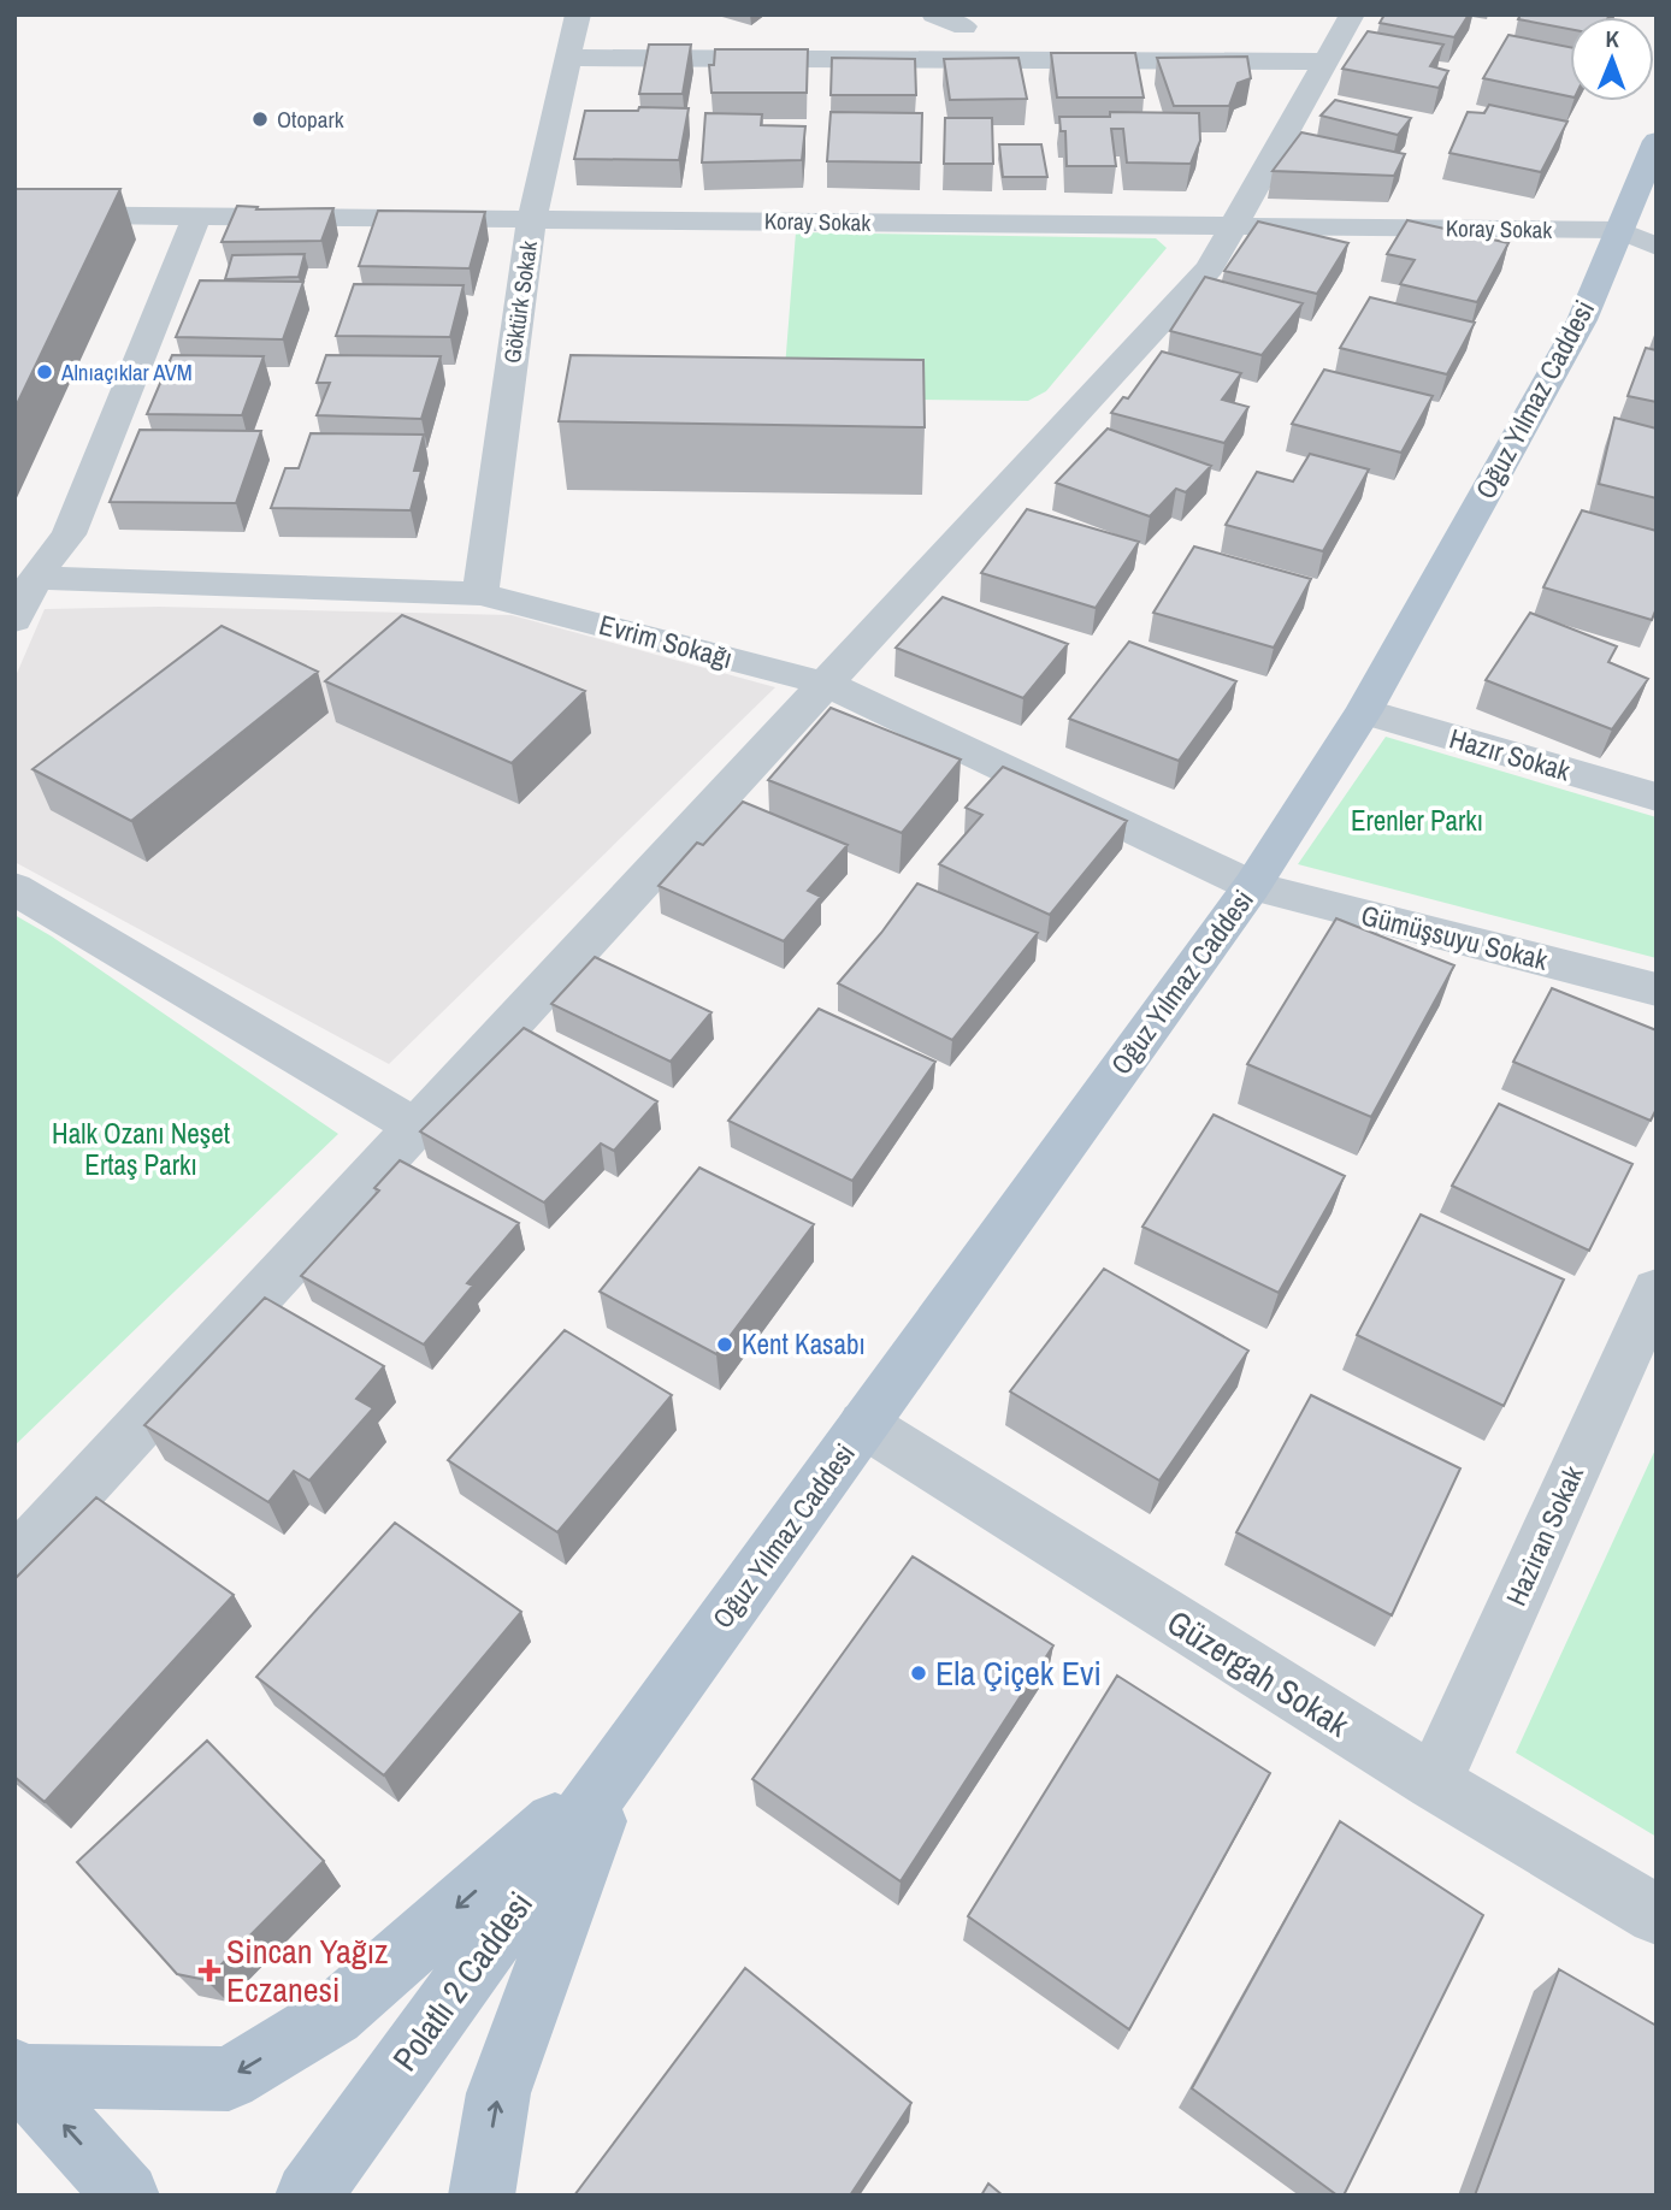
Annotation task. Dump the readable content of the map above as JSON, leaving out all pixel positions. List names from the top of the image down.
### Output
{
  "streets": {
    "main road": ["Oğuz Yılmaz Caddesi", "Polatlı 2 Caddesi"],
    "street": [
      "Koray Sokak",
      "Göktürk Sokak",
      "Evrim Sokağı",
      "Hazır Sokak",
      "Gümüşsuyu Sokak",
      "Haziran Sokak",
      "Güzergah Sokak"
    ]
  },
  "crossings": [
    ["Koray Sokak", "Göktürk Sokak"],
    ["Koray Sokak", "Oğuz Yılmaz Caddesi"],
    ["Göktürk Sokak", "Evrim Sokağı"],
    ["Oğuz Yılmaz Caddesi", "Evrim Sokağı"],
    ["Oğuz Yılmaz Caddesi", "Hazır Sokak"],
    ["Oğuz Yılmaz Caddesi", "Gümüşsuyu Sokak"],
    ["Oğuz Yılmaz Caddesi", "Güzergah Sokak"],
    ["Oğuz Yılmaz Caddesi", "Polatlı 2 Caddesi"],
    ["Evrim Sokağı", "Gümüşsuyu Sokak"],
    ["Haziran Sokak", "Güzergah Sokak"]
  ],
  "parks": ["Erenler Parkı", "Halk Ozanı Neşet Ertaş Parkı"],
  "places": {
    "other": [
      "Otopark",
      "Alnıaçıklar AVM",
      "Kent Kasabı",
      "Ela Çiçek Evi"
    ],
    "health": ["Sincan Yağız Eczanesi"]
  },
  "north": "top"
}
